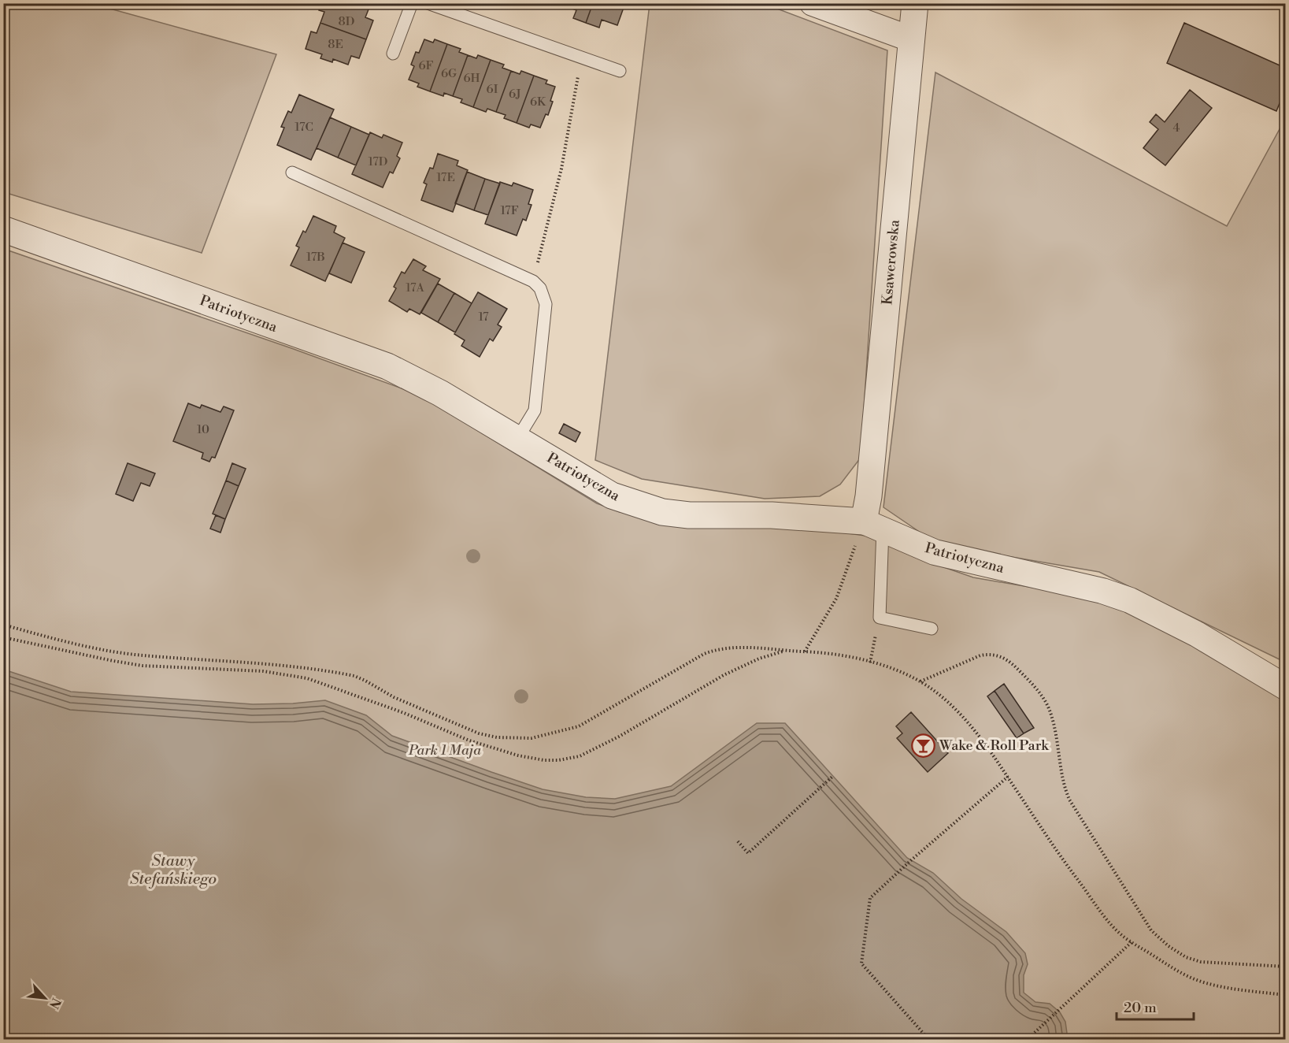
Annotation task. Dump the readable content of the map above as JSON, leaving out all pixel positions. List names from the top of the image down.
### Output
{
  "streets": {
    "street": ["Ksawerowska", "Patriotyczna"]
  },
  "crossings": [
    ["Ksawerowska", "Patriotyczna"]
  ],
  "water": ["Stawy Stefańskiego"],
  "parks": ["Park 1 Maja"],
  "places": {
    "bar": ["Wake & Roll Park"]
  },
  "house_numbers": [
    "8D",
    "8E",
    "6F",
    "6G",
    "6H",
    "6I",
    "6J",
    "6K",
    "17C",
    "4",
    "17D",
    "17E",
    "17F",
    "17B",
    "17A",
    "17",
    "10"
  ],
  "scale_bar": "20 m",
  "north": "bottom right"
}
